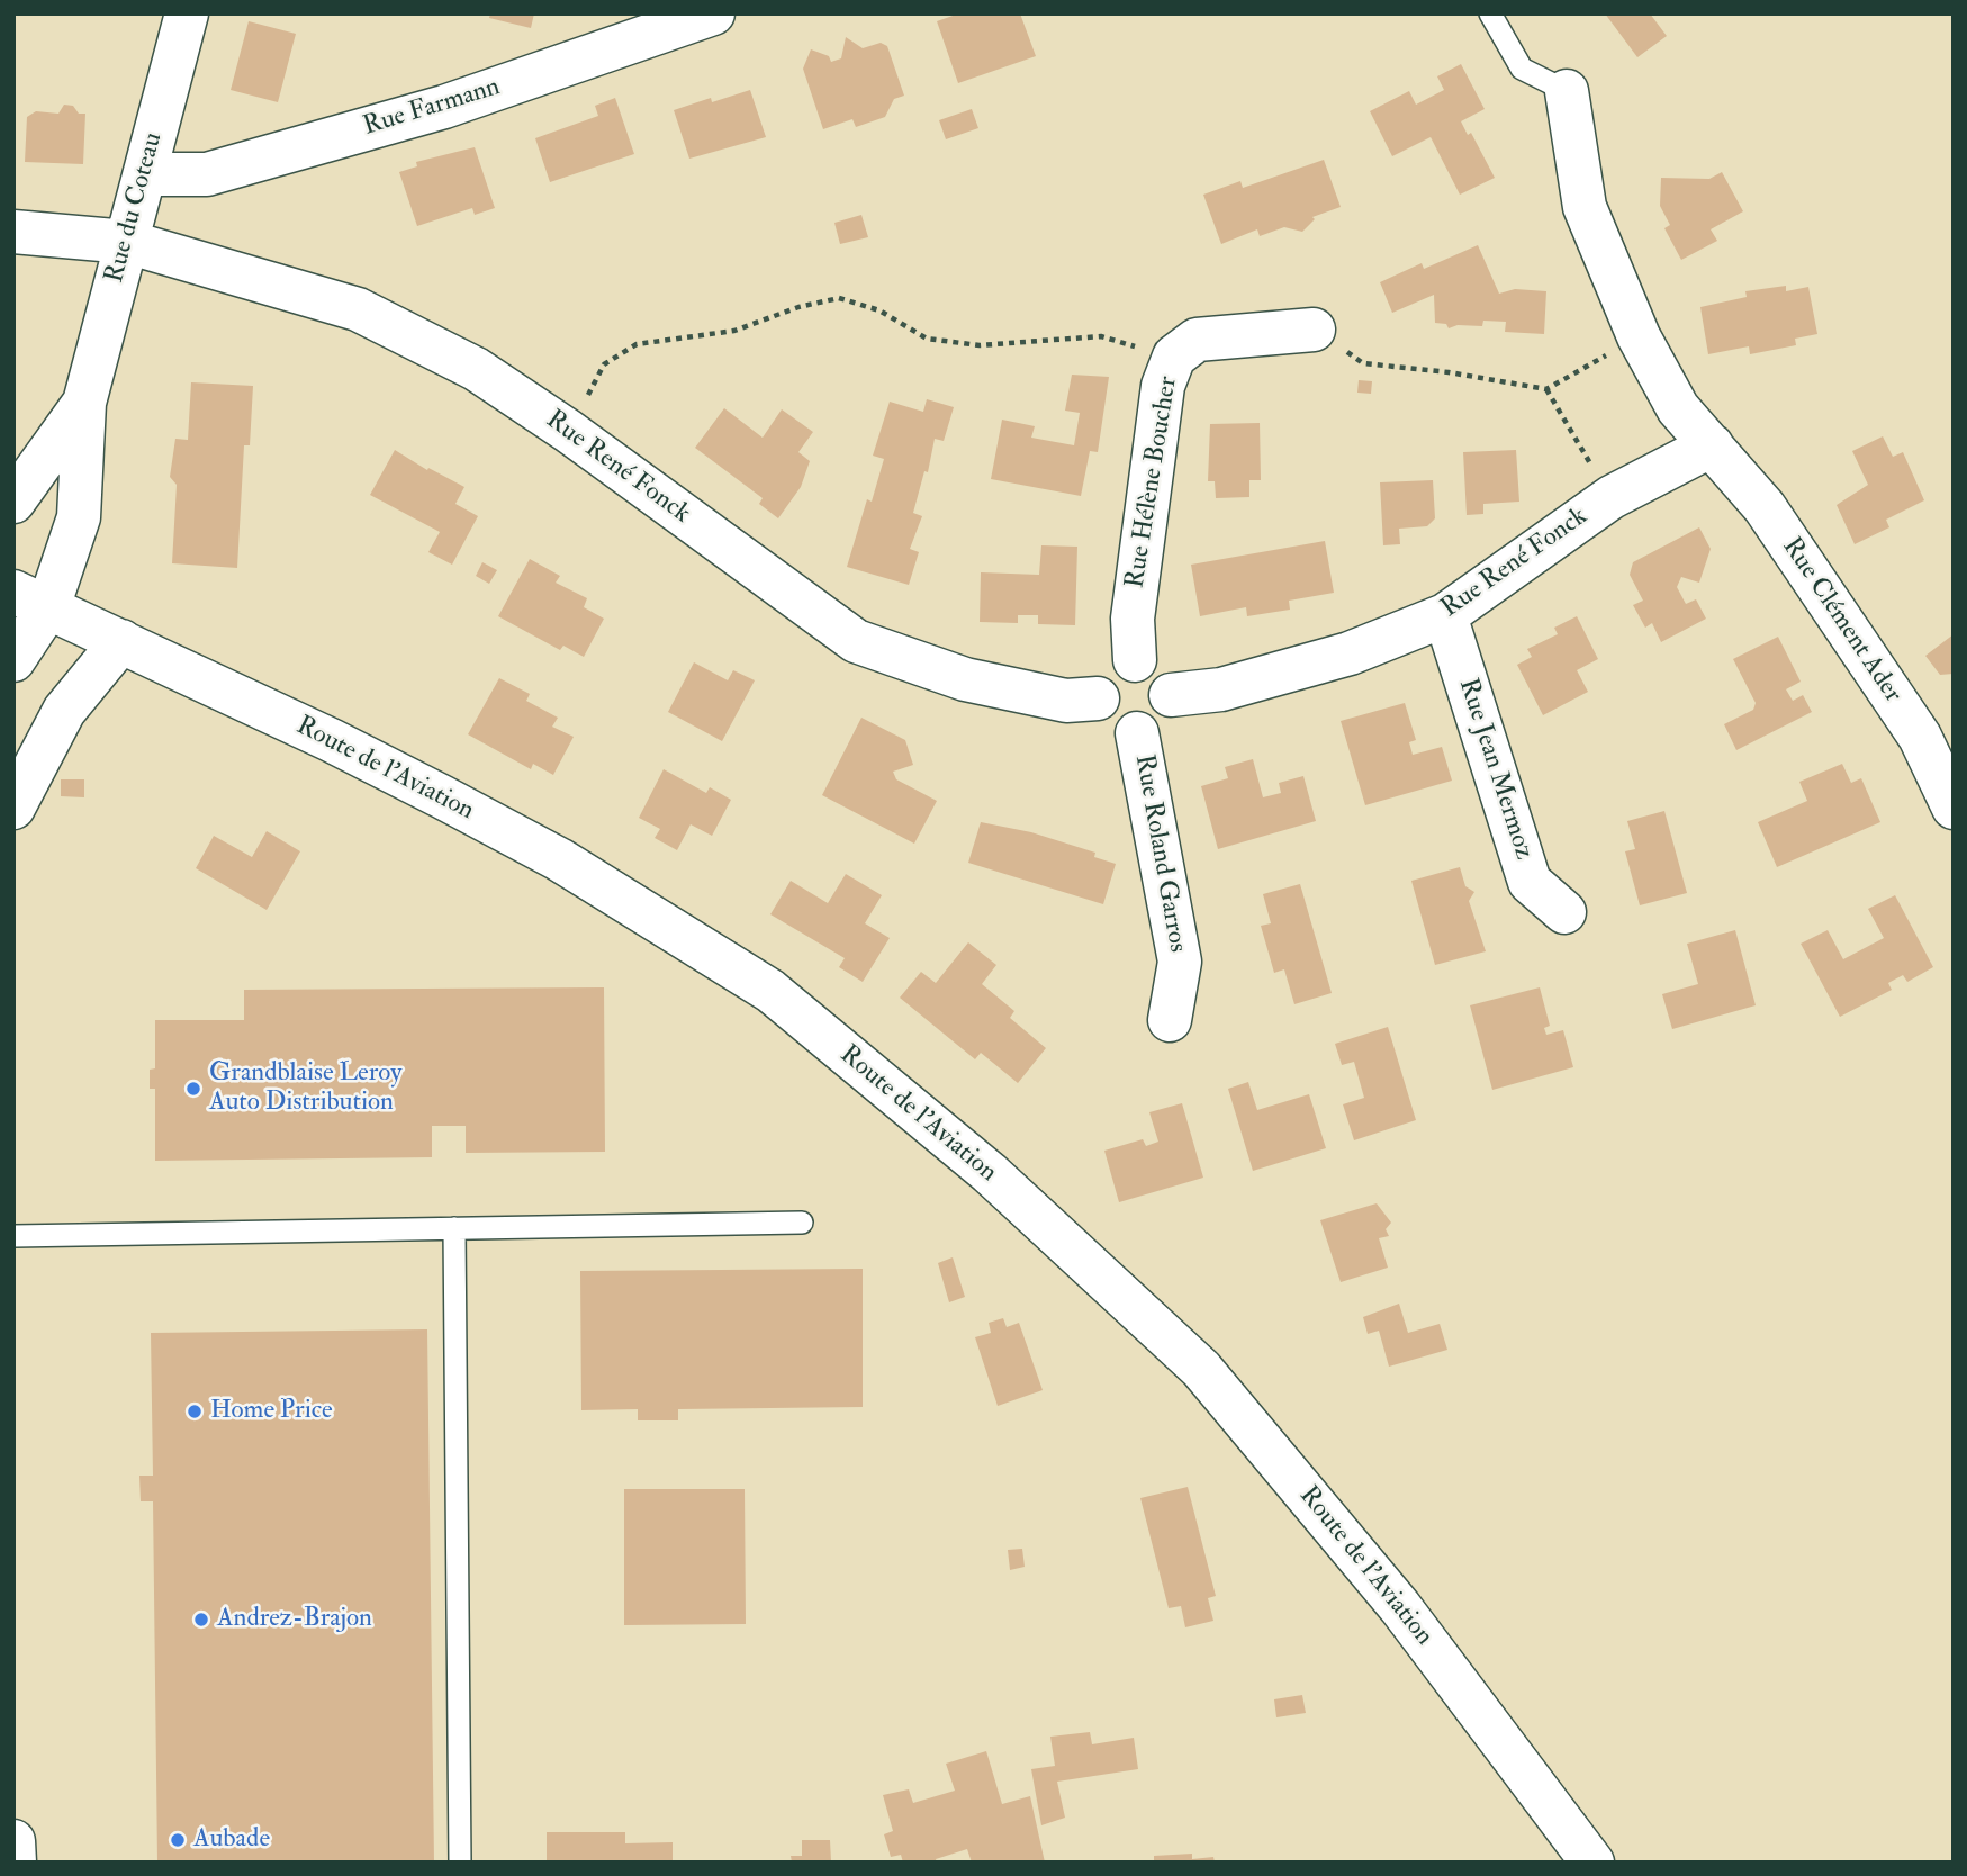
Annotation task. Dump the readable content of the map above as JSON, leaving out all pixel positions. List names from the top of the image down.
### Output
{
  "streets": {
    "street": [
      "Rue Farmann",
      "Rue du Coteau",
      "Rue René Fonck",
      "Rue Hélène Boucher",
      "Rue Clément Ader",
      "Route de l'Aviation",
      "Rue Jean Mermoz",
      "Rue Roland Garros"
    ]
  },
  "crossings": [
    ["Rue Farmann", "Rue du Coteau"],
    ["Rue du Coteau", "Rue René Fonck"],
    ["Rue du Coteau", "Route de l'Aviation"],
    ["Rue René Fonck", "Rue Hélène Boucher"],
    ["Rue René Fonck", "Rue Clément Ader"],
    ["Rue René Fonck", "Rue Jean Mermoz"],
    ["Rue René Fonck", "Rue Roland Garros"],
    ["Rue Hélène Boucher", "Rue Roland Garros"]
  ],
  "places": [
    "Grandblaise Leroy Auto Distribution",
    "Home Price",
    "Andrez-Brajon",
    "Aubade"
  ]
}
